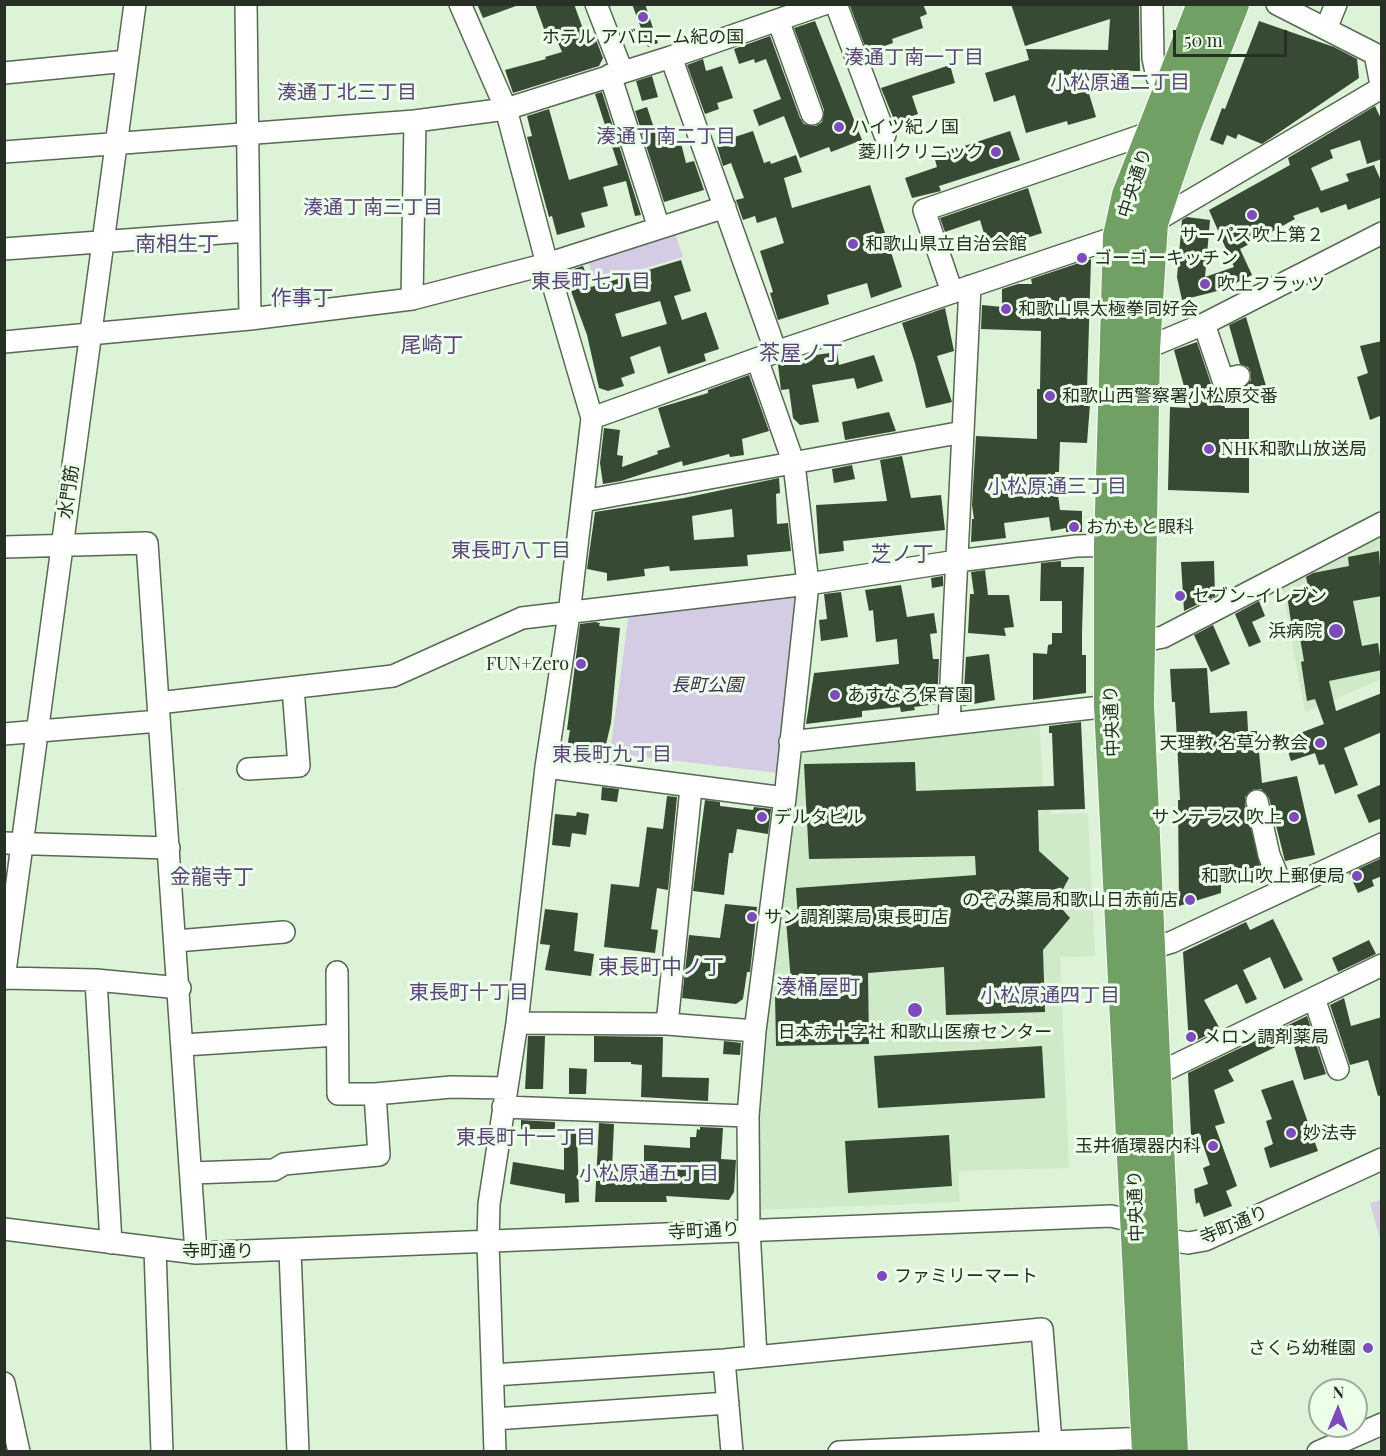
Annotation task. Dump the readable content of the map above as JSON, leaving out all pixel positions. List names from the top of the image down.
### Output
{
  "streets": {
    "highway": ["中央通り"],
    "street": ["水門筋", "寺町通り"]
  },
  "crossings": [
    ["中央通り", "寺町通り"]
  ],
  "districts": [
    "湊通丁南一丁目",
    "小松原通二丁目",
    "湊通丁北三丁目",
    "湊通丁南二丁目",
    "湊通丁南三丁目",
    "南相生丁",
    "東長町七丁目",
    "作事丁",
    "尾崎丁",
    "茶屋ノ丁",
    "小松原通三丁目",
    "東長町八丁目",
    "芝ノ丁",
    "東長町九丁目",
    "金龍寺丁",
    "東長町中ノ丁",
    "湊桶屋町",
    "東長町十丁目",
    "小松原通四丁目",
    "東長町十一丁目",
    "小松原通五丁目"
  ],
  "parks": ["長町公園"],
  "places": [
    "ホテル アバローム紀の国",
    "ハイツ紀ノ国",
    "菱川クリニック",
    "サーパス吹上第２",
    "和歌山県立自治会館",
    "ゴーゴーキッチン",
    "吹上フラッツ",
    "和歌山県太極拳同好会",
    "和歌山西警察署小松原交番",
    "NHK和歌山放送局",
    "おかもと眼科",
    "セブン-イレブン",
    "浜病院",
    "FUN+Zero",
    "あすなろ保育園",
    "天理教 名草分教会",
    "デルタビル",
    "サンテラス 吹上",
    "和歌山吹上郵便局",
    "のぞみ薬局和歌山日赤前店",
    "サン調剤薬局 東長町店",
    "日本赤十字社 和歌山医療センター",
    "メロン調剤薬局",
    "妙法寺",
    "玉井循環器内科",
    "ファミリーマート",
    "さくら幼稚園"
  ],
  "scale_bar": "50 m",
  "north": "top"
}
